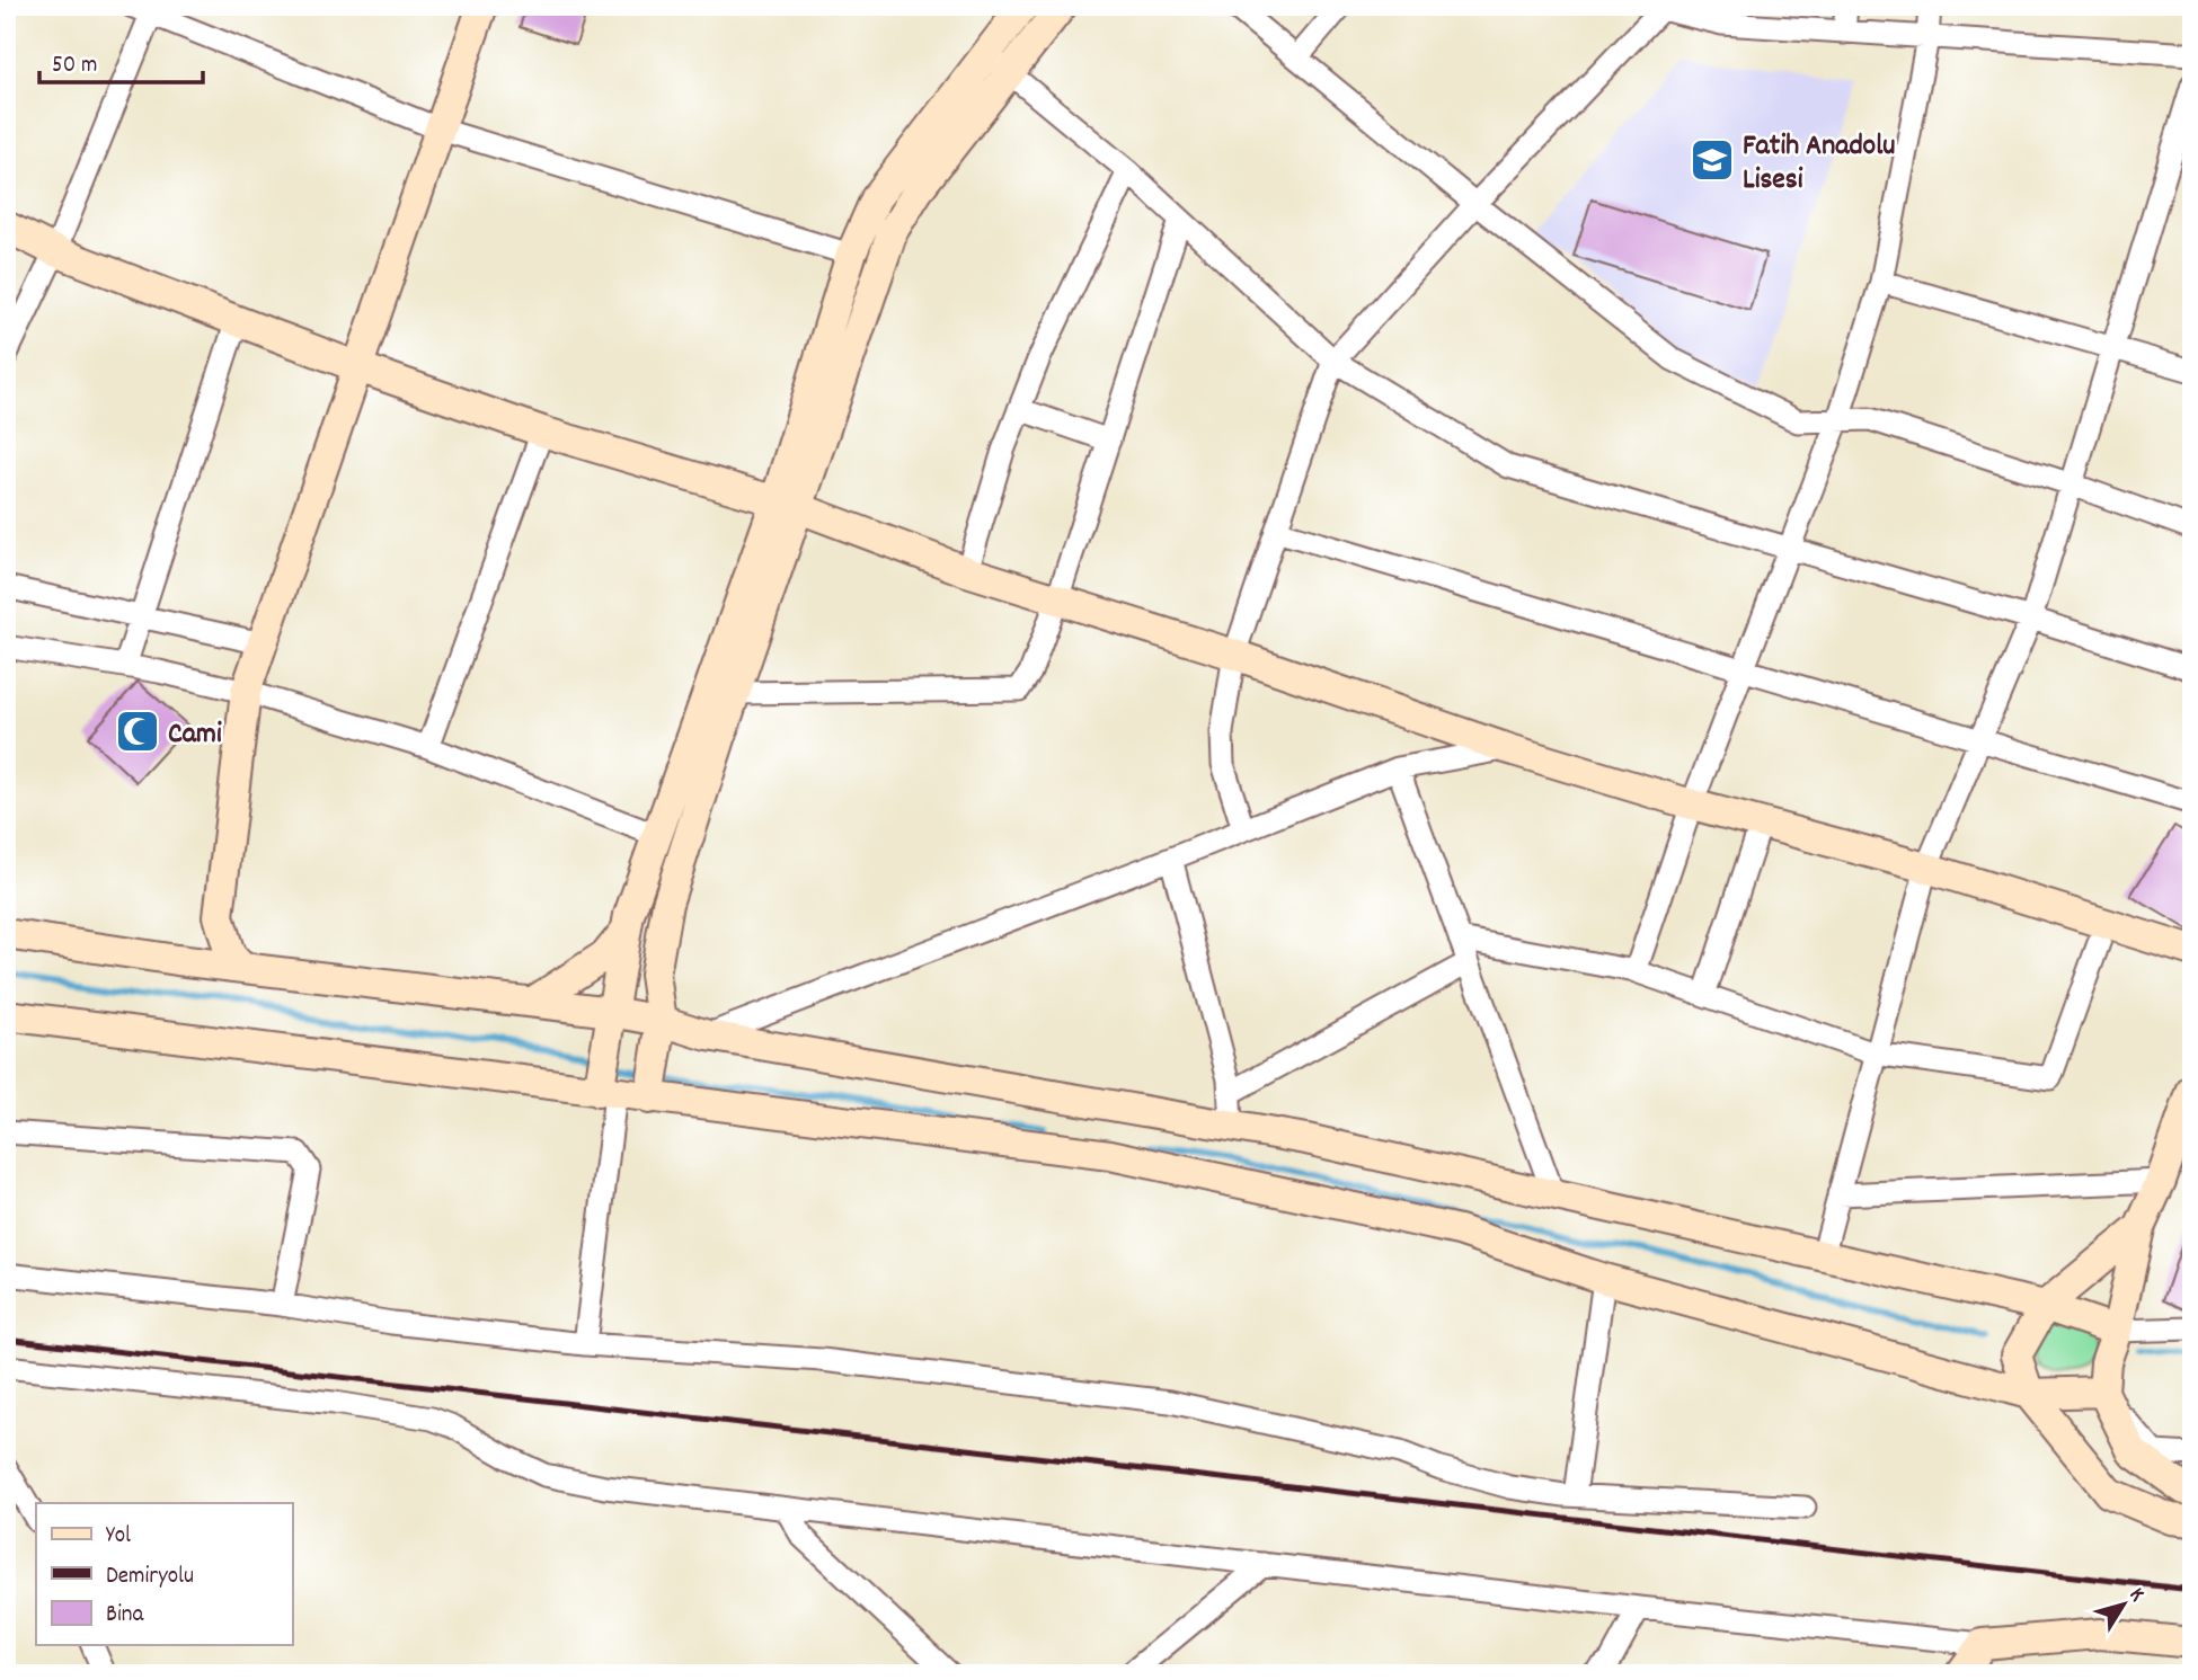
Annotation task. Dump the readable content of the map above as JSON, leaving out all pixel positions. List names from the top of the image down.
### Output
{
  "places": {
    "school or university": ["Fatih Anadolu Lisesi"],
    "mosque": ["Cami"]
  },
  "legend": ["Yol", "Demiryolu", "Bina"],
  "scale_bar": "50 m",
  "north": "top right"
}
